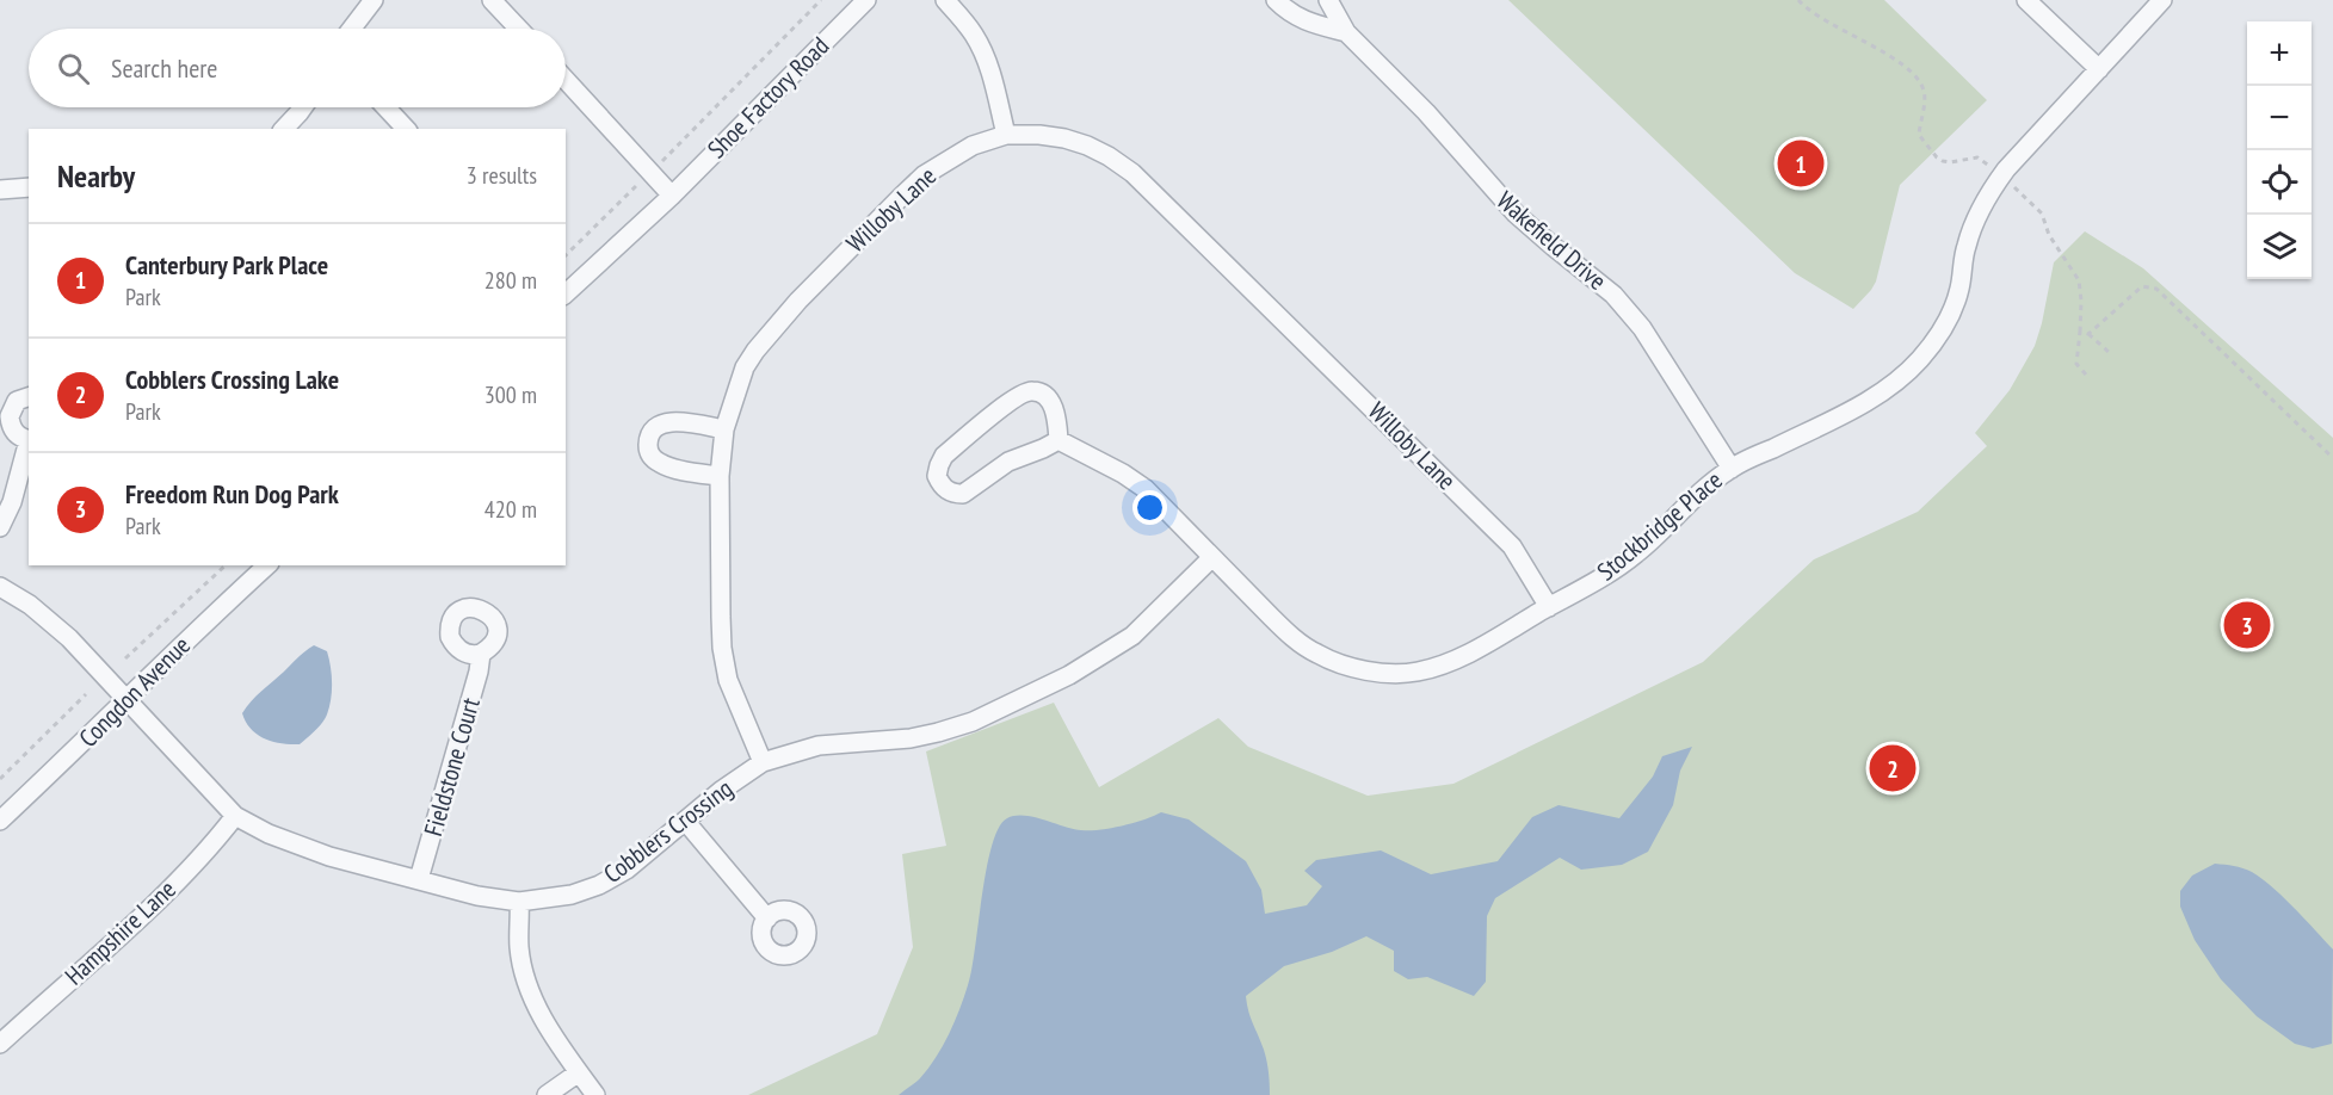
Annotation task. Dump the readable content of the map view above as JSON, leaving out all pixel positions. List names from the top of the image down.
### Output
{
  "streets": {
    "street": [
      "Shoe Factory Road",
      "Willoby Lane",
      "Wakefield Drive",
      "Stockbridge Place",
      "Congdon Avenue",
      "Fieldstone Court",
      "Cobblers Crossing",
      "Hampshire Lane"
    ]
  },
  "crossings": [
    ["Willoby Lane", "Stockbridge Place"],
    ["Willoby Lane", "Cobblers Crossing"],
    ["Wakefield Drive", "Stockbridge Place"],
    ["Stockbridge Place", "Cobblers Crossing"],
    ["Congdon Avenue", "Cobblers Crossing"],
    ["Fieldstone Court", "Cobblers Crossing"],
    ["Cobblers Crossing", "Hampshire Lane"]
  ],
  "page": {
    "map_buttons": ["+", "−"],
    "search": "Search here",
    "heading": ["Nearby", "3 results"],
    "pins": ["1", "3", "2"],
    "list": [
      {
        "mark": "1",
        "name": "Canterbury Park Place",
        "note": "Park",
        "value": "280 m"
      },
      {
        "mark": "2",
        "name": "Cobblers Crossing Lake",
        "note": "Park",
        "value": "300 m"
      },
      {
        "mark": "3",
        "name": "Freedom Run Dog Park",
        "note": "Park",
        "value": "420 m"
      }
    ]
  }
}
